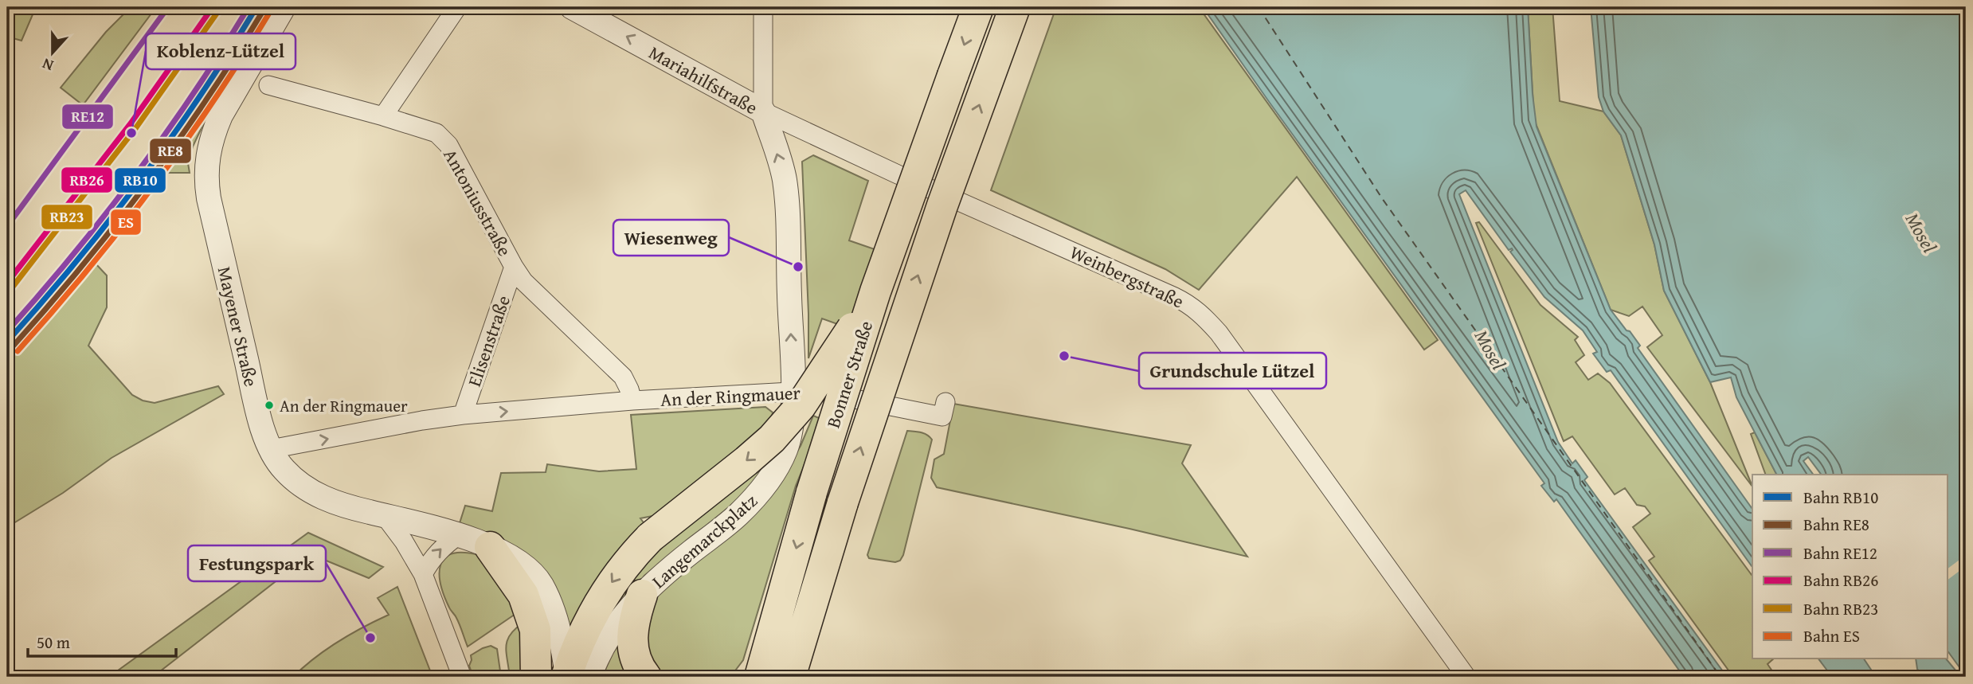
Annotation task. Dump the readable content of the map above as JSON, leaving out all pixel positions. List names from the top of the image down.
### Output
{
  "streets": {
    "highway": ["Bonner Straße"],
    "street": [
      "Mariahilfstraße",
      "Antoniusstraße",
      "Weinbergstraße",
      "Mayener Straße",
      "Elisenstraße",
      "An der Ringmauer",
      "Langemarckplatz"
    ]
  },
  "crossings": [
    ["Mariahilfstraße", "Weinbergstraße"],
    ["Mariahilfstraße", "An der Ringmauer"],
    ["Mariahilfstraße", "Langemarckplatz"],
    ["Antoniusstraße", "Elisenstraße"],
    ["Antoniusstraße", "An der Ringmauer"],
    ["Mayener Straße", "An der Ringmauer"],
    ["Elisenstraße", "An der Ringmauer"],
    ["An der Ringmauer", "Langemarckplatz"]
  ],
  "one_way": ["Mariahilfstraße", "An der Ringmauer"],
  "water": ["Mosel"],
  "places": [
    "Koblenz-Lützel",
    "Wiesenweg",
    "Grundschule Lützel",
    "An der Ringmauer",
    "Festungspark"
  ],
  "lines": [
    "rail line RB10",
    "rail line RE12",
    "rail line RB26",
    "rail line RE8",
    "rail line RB23",
    "rail line ES"
  ],
  "legend": [
    "Bahn RB10",
    "Bahn RE8",
    "Bahn RE12",
    "Bahn RB26",
    "Bahn RB23",
    "Bahn ES"
  ],
  "scale_bar": "50 m",
  "north": "bottom"
}
